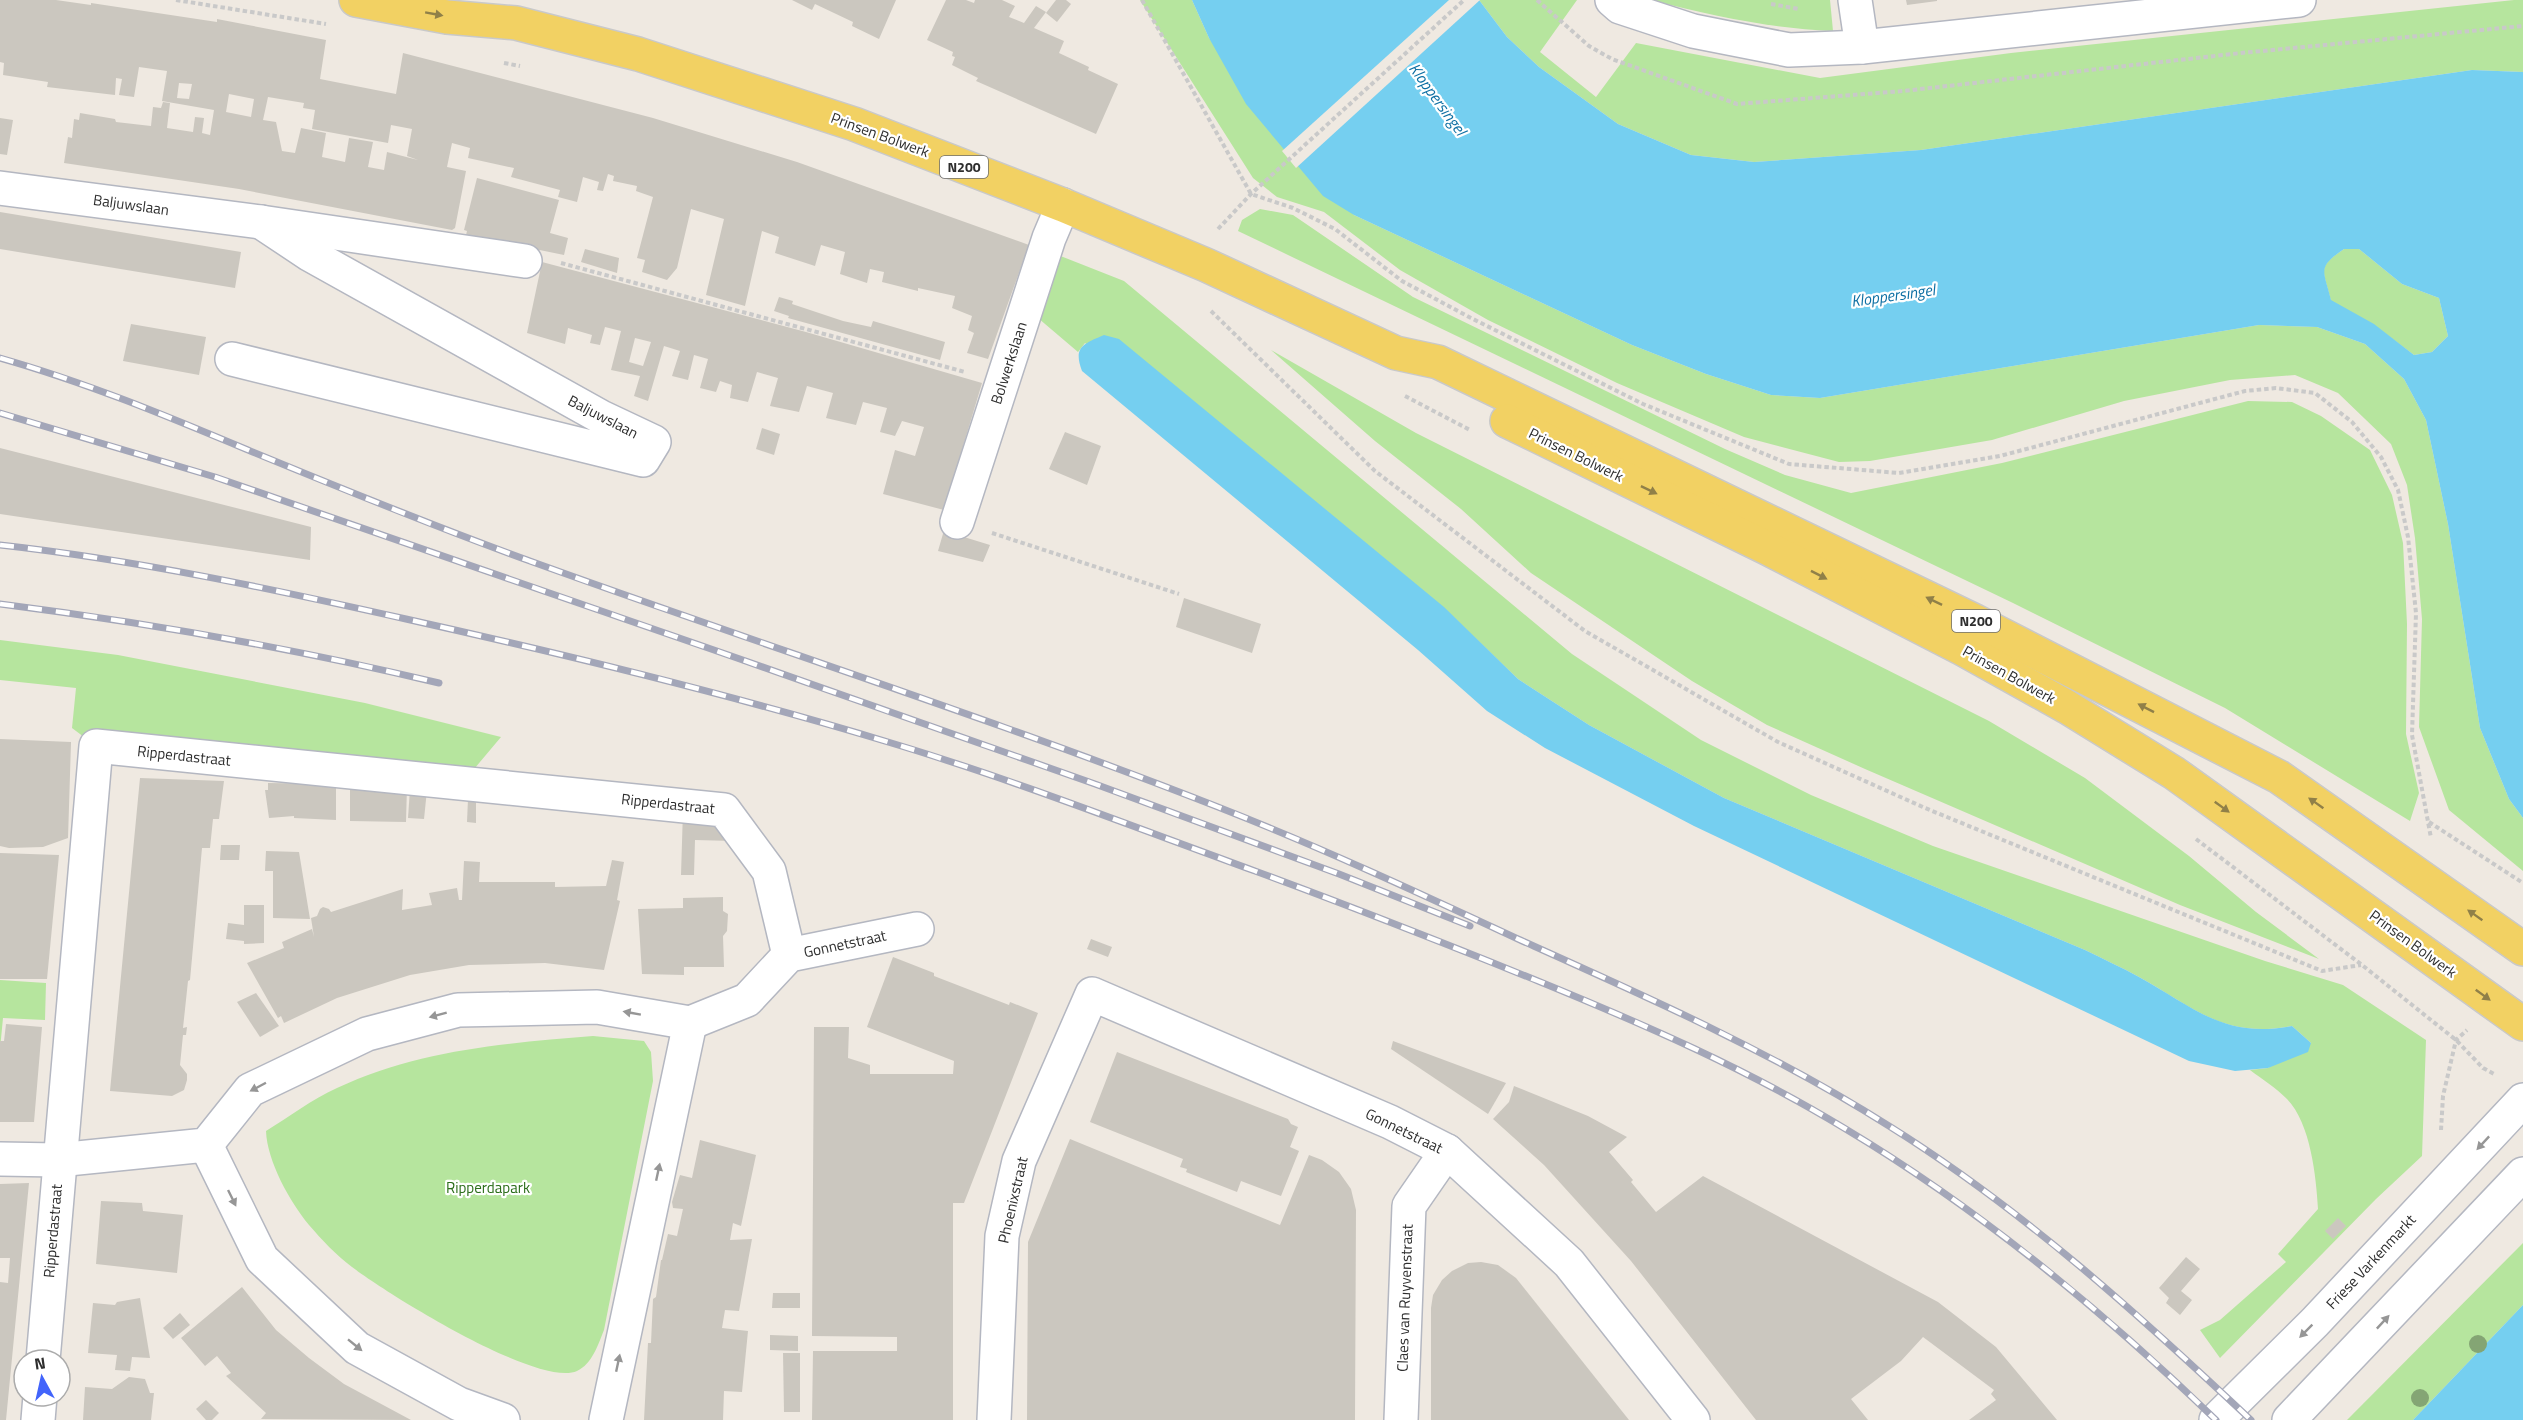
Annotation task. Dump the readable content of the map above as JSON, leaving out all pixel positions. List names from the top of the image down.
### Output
{
  "streets": {
    "main road": ["Prinsen Bolwerk", "N200"],
    "street": [
      "Baljuwslaan",
      "Bolwerkslaan",
      "Ripperdastraat",
      "Gonnetstraat",
      "Phoenixstraat",
      "Friese Varkenmarkt",
      "Claes van Ruyvenstraat"
    ]
  },
  "crossings": [
    ["Prinsen Bolwerk", "Bolwerkslaan"],
    ["Ripperdastraat", "Gonnetstraat"],
    ["Gonnetstraat", "Phoenixstraat"],
    ["Gonnetstraat", "Claes van Ruyvenstraat"]
  ],
  "water": ["Kloppersingel"],
  "parks": ["Ripperdapark"],
  "north": "top"
}
